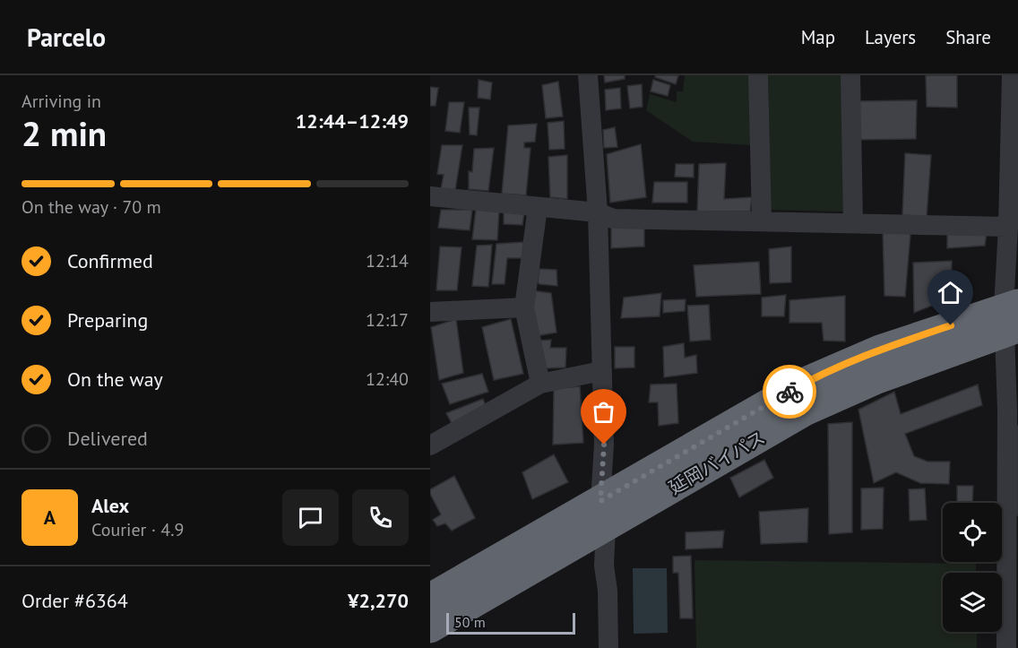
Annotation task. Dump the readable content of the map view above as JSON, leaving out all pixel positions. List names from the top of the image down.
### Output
{
  "streets": {
    "highway": ["延岡バイパス"]
  },
  "scale_bar": "50 m",
  "page": {
    "header": "Parcelo",
    "nav": ["Map", "Layers", "Share"],
    "heading": ["2 min", "Arriving in", "12:44–12:49"],
    "panel": [
      "Alex",
      "Courier · 4.9",
      "Order #6364",
      "¥2,270"
    ],
    "bar": "On the way · 70 m",
    "list": [
      ["Confirmed", "12:14"],
      ["Preparing", "12:17"],
      ["On the way", "12:40"],
      "Delivered"
    ],
    "round": "A",
    "scale": "50 m"
  }
}
